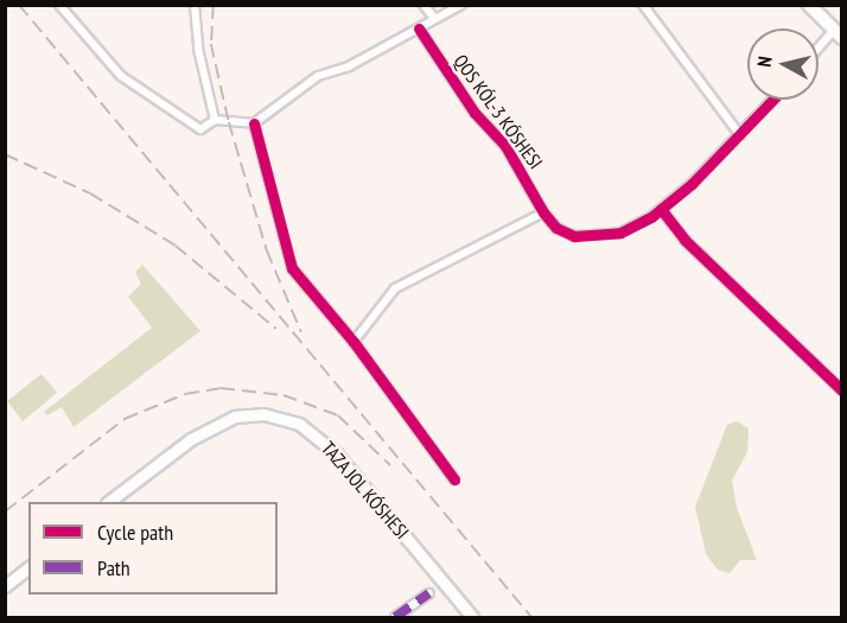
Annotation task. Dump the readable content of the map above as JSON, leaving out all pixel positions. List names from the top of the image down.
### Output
{
  "streets": {
    "main road": ["TAZA JOL KÓSHESI"],
    "street": ["QOS KÓL-3 KÓSHESI"]
  },
  "legend": ["Cycle path", "Path"],
  "north": "left"
}
